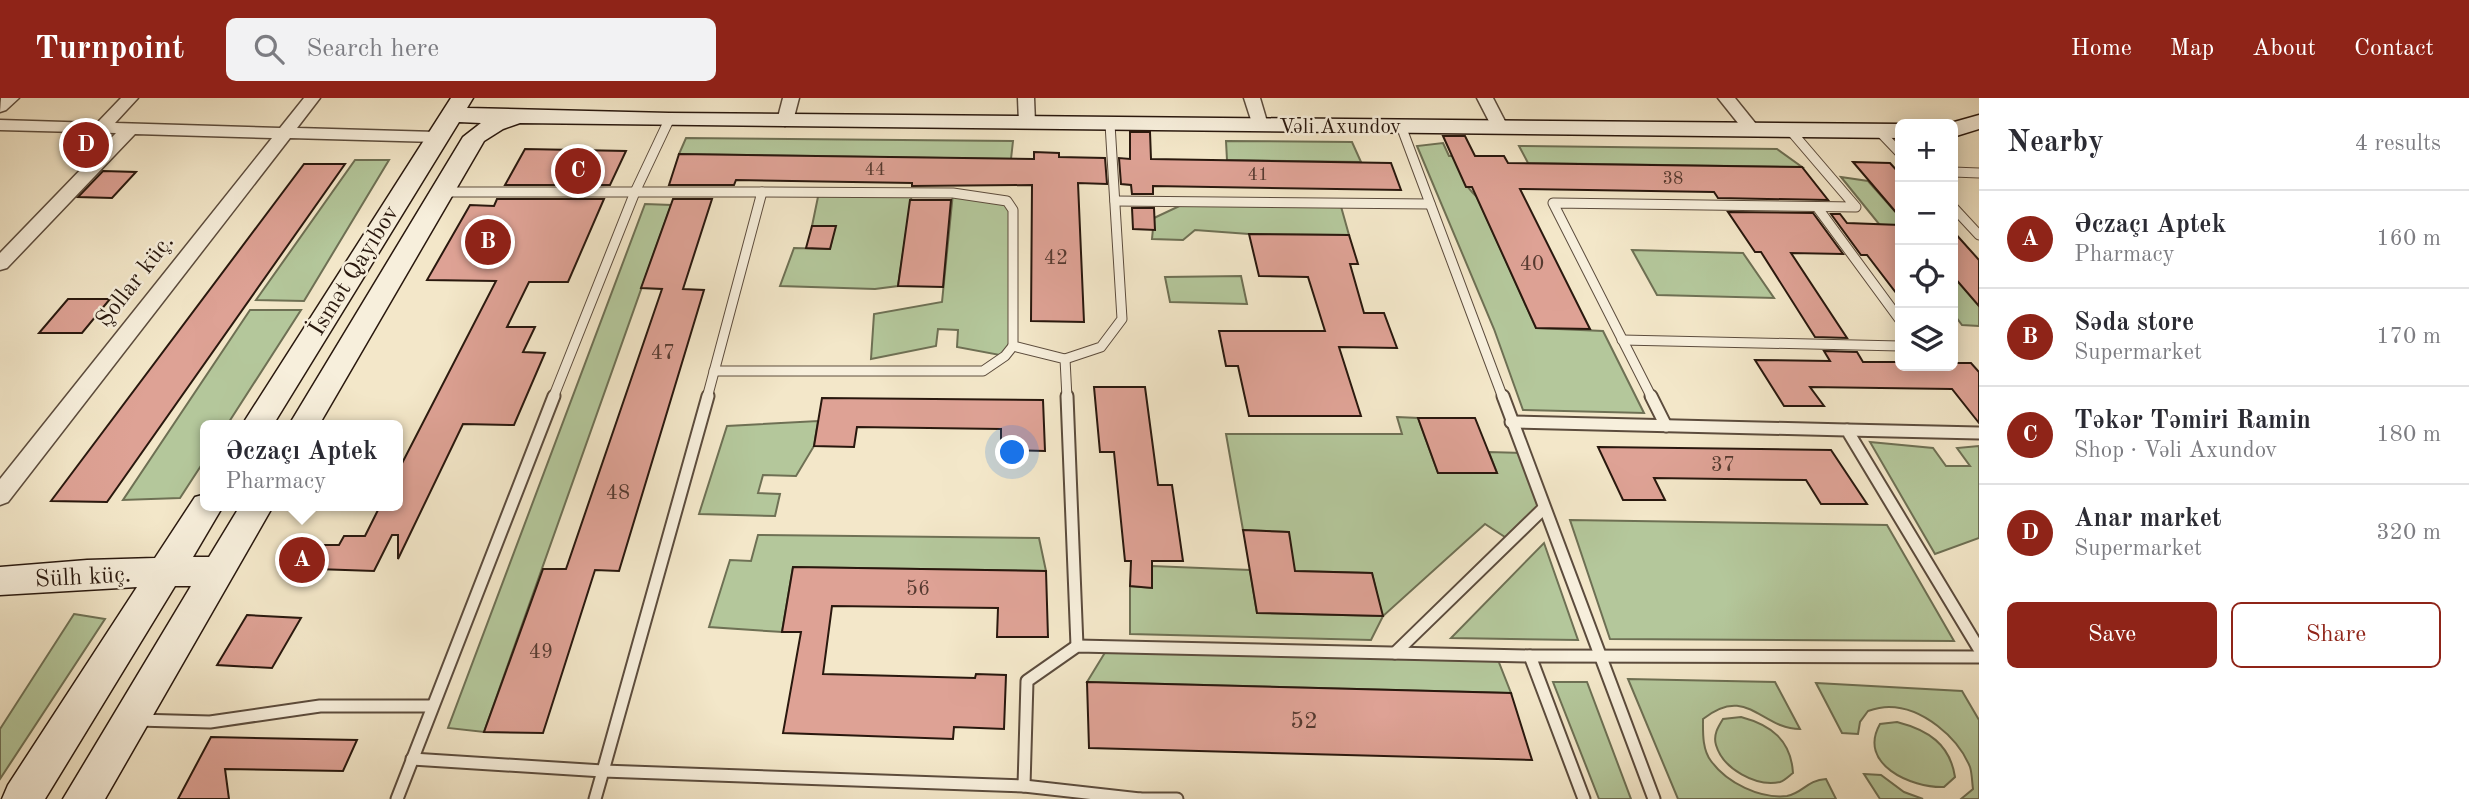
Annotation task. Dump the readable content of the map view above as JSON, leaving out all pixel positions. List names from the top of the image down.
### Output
{
  "streets": {
    "street": [
      "Vəli Axundov",
      "İsmət Qayıbov",
      "Şollar küç.",
      "Sülh küç."
    ]
  },
  "house_numbers": [
    "44",
    "41",
    "38",
    "42",
    "40",
    "47",
    "37",
    "48",
    "56",
    "49",
    "52"
  ],
  "page": {
    "header": "Turnpoint",
    "search": "Search here",
    "nav": [
      "Home",
      "Map",
      "About",
      "Contact"
    ],
    "heading": ["Nearby", "4 results"],
    "pins": [
      "D",
      "C",
      "B",
      "A"
    ],
    "map_buttons": ["+", "−"],
    "list": [
      {
        "mark": "A",
        "name": "Əczaçı Aptek",
        "note": "Pharmacy",
        "value": "160 m"
      },
      {
        "mark": "B",
        "name": "Səda store",
        "note": "Supermarket",
        "value": "170 m"
      },
      {
        "mark": "C",
        "name": "Tәkәr Tәmiri Ramin",
        "note": "Shop · Vəli Axundov",
        "value": "180 m"
      },
      {
        "mark": "D",
        "name": "Anar market",
        "note": "Supermarket",
        "value": "320 m"
      }
    ],
    "popup": ["Əczaçı Aptek", "Pharmacy"],
    "buttons": ["Save", "Share"]
  }
}
